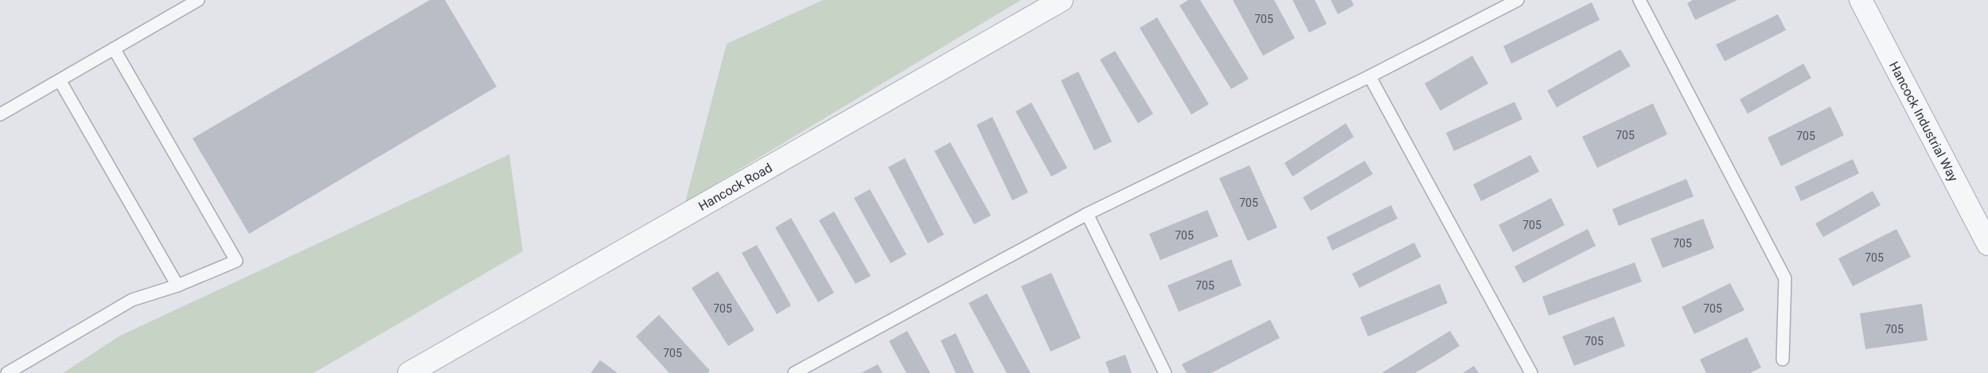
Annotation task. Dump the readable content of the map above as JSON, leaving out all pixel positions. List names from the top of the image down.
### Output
{
  "streets": {
    "street": ["Hancock Industrial Way", "Hancock Road"]
  },
  "house_numbers": [
    "705",
    "705",
    "705",
    "705",
    "705",
    "705",
    "705",
    "705",
    "705",
    "705",
    "705",
    "705",
    "705",
    "705"
  ]
}
